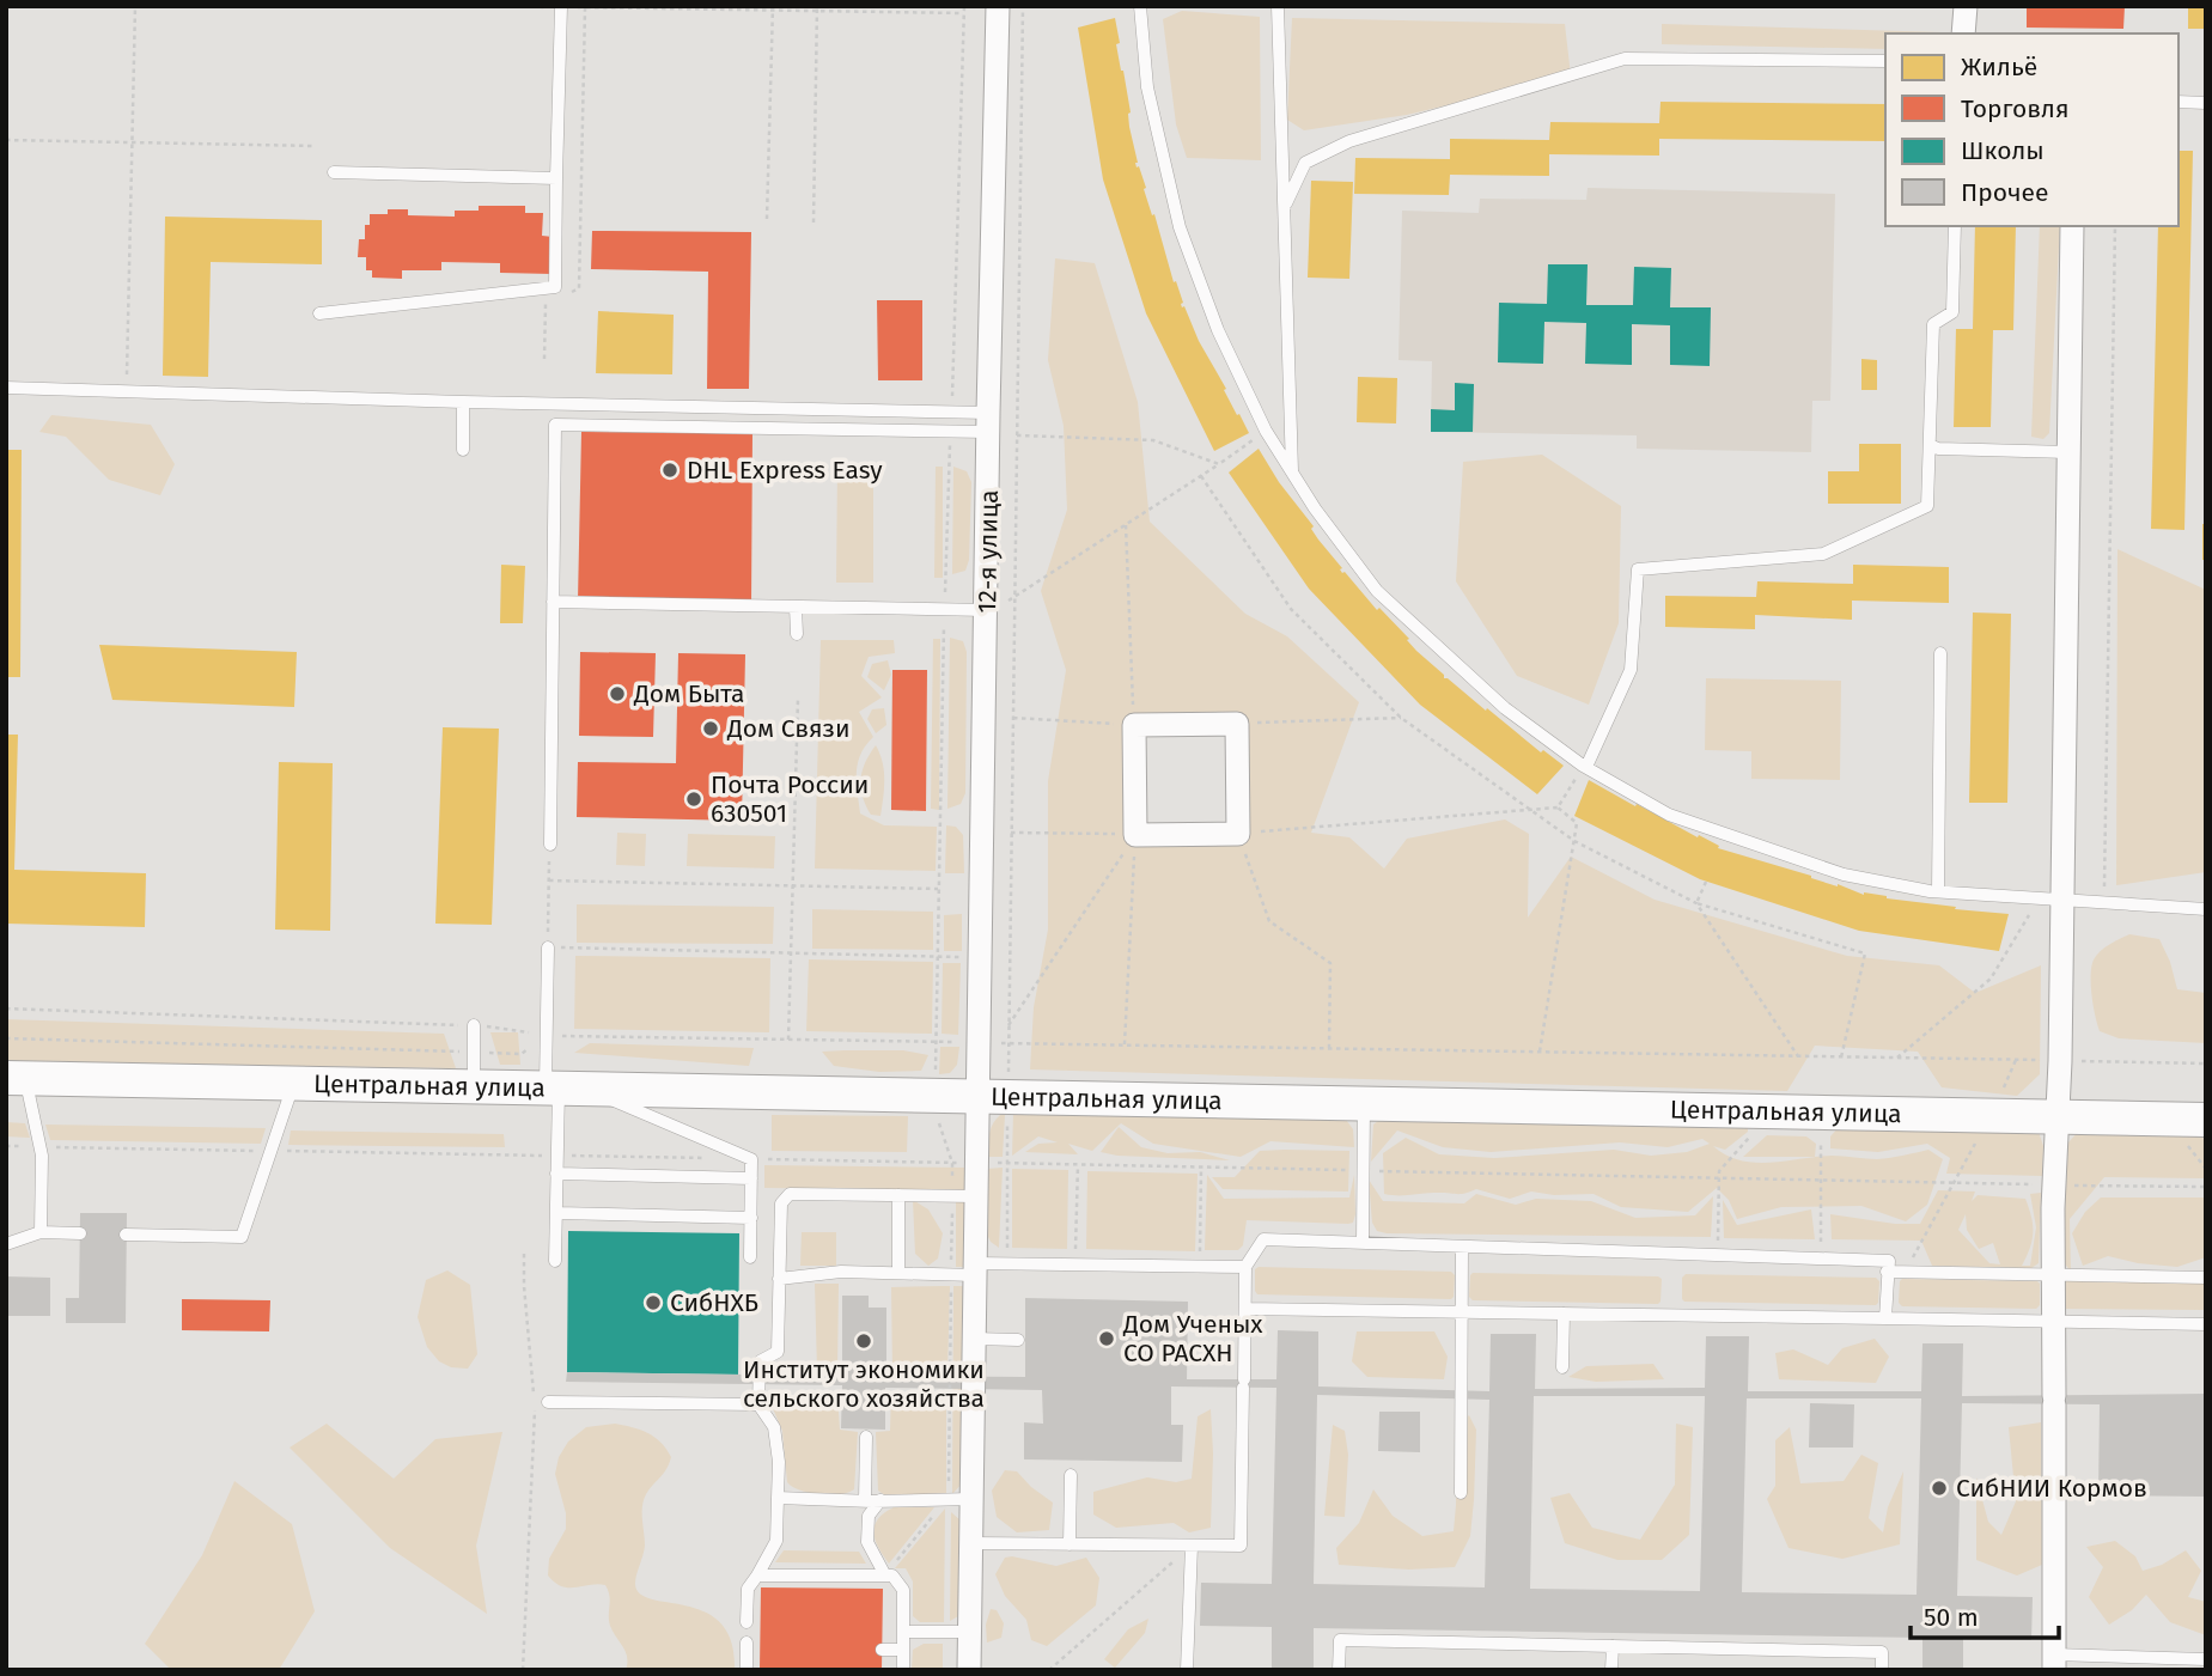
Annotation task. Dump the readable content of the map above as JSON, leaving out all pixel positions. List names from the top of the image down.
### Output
{
  "streets": {
    "main road": ["Центральная улица"],
    "street": ["12-я улица"]
  },
  "crossings": [
    ["12-я улица", "Центральная улица"]
  ],
  "places": [
    "DHL Express Easy",
    "Дом Быта",
    "Дом Связи",
    "Почта России 630501",
    "СибНХБ",
    "Дом Ученых СО РАСХН",
    "Институт экономики сельского хозяйства",
    "СибНИИ Кормов"
  ],
  "legend": [
    "Жильё",
    "Торговля",
    "Школы",
    "Прочее"
  ],
  "scale_bar": "50 m"
}
